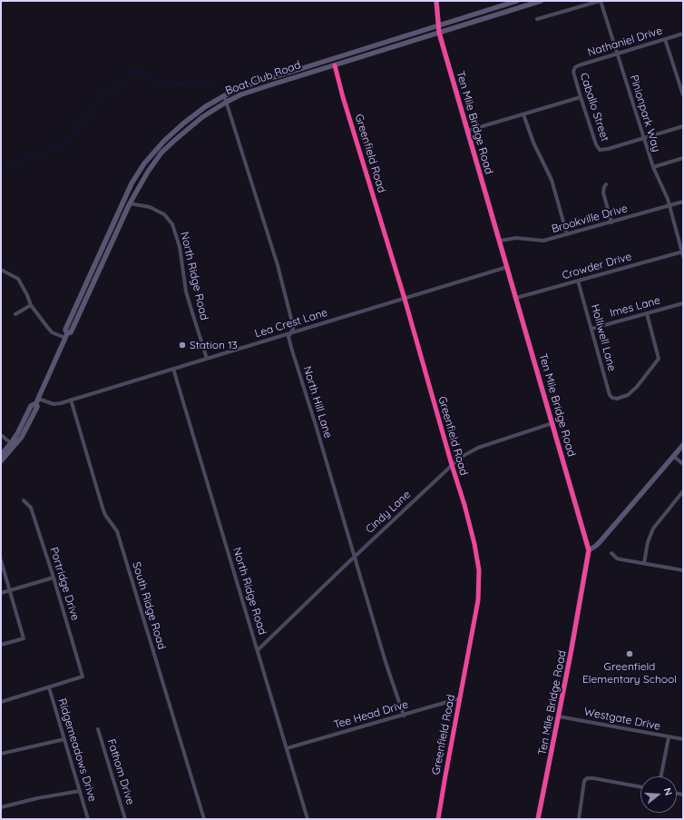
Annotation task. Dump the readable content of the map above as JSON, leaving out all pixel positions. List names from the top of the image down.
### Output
{
  "streets": {
    "main road": ["Boat Club Road", "Ten Mile Bridge Road"],
    "street": [
      "Nathaniel Drive",
      "Caballo Street",
      "Pinionpark Way",
      "Greenfield Road",
      "Brookville Drive",
      "Crowder Drive",
      "North Ridge Road",
      "Imes Lane",
      "Lea Crest Lane",
      "Holliwell Lane",
      "North Hill Lane",
      "Cindy Lane",
      "Portridge Drive",
      "South Ridge Road",
      "Tee Head Drive",
      "Westgate Drive",
      "Ridgemeadows Drive",
      "Fathom Drive"
    ]
  },
  "crossings": [
    ["Nathaniel Drive", "Caballo Street"],
    ["Nathaniel Drive", "Pinionpark Way"],
    ["Boat Club Road", "Ten Mile Bridge Road"],
    ["Boat Club Road", "Greenfield Road"],
    ["Boat Club Road", "North Ridge Road"],
    ["Boat Club Road", "Lea Crest Lane"],
    ["Boat Club Road", "North Hill Lane"],
    ["Caballo Street", "Pinionpark Way"],
    ["Pinionpark Way", "Brookville Drive"],
    ["Pinionpark Way", "Crowder Drive"],
    ["Ten Mile Bridge Road", "Brookville Drive"],
    ["Ten Mile Bridge Road", "Crowder Drive"],
    ["Ten Mile Bridge Road", "Lea Crest Lane"],
    ["Ten Mile Bridge Road", "Cindy Lane"],
    ["Ten Mile Bridge Road", "Westgate Drive"],
    ["Greenfield Road", "Lea Crest Lane"],
    ["Greenfield Road", "Cindy Lane"],
    ["Greenfield Road", "Tee Head Drive"],
    ["Crowder Drive", "Holliwell Lane"],
    ["North Ridge Road", "Lea Crest Lane"],
    ["North Ridge Road", "Cindy Lane"],
    ["North Ridge Road", "Tee Head Drive"],
    ["Imes Lane", "Holliwell Lane"],
    ["Lea Crest Lane", "North Hill Lane"],
    ["Lea Crest Lane", "South Ridge Road"],
    ["North Hill Lane", "Cindy Lane"],
    ["North Hill Lane", "Tee Head Drive"],
    ["Portridge Drive", "Ridgemeadows Drive"]
  ],
  "places": ["Station 13", "Greenfield Elementary School"],
  "north": "right"
}
